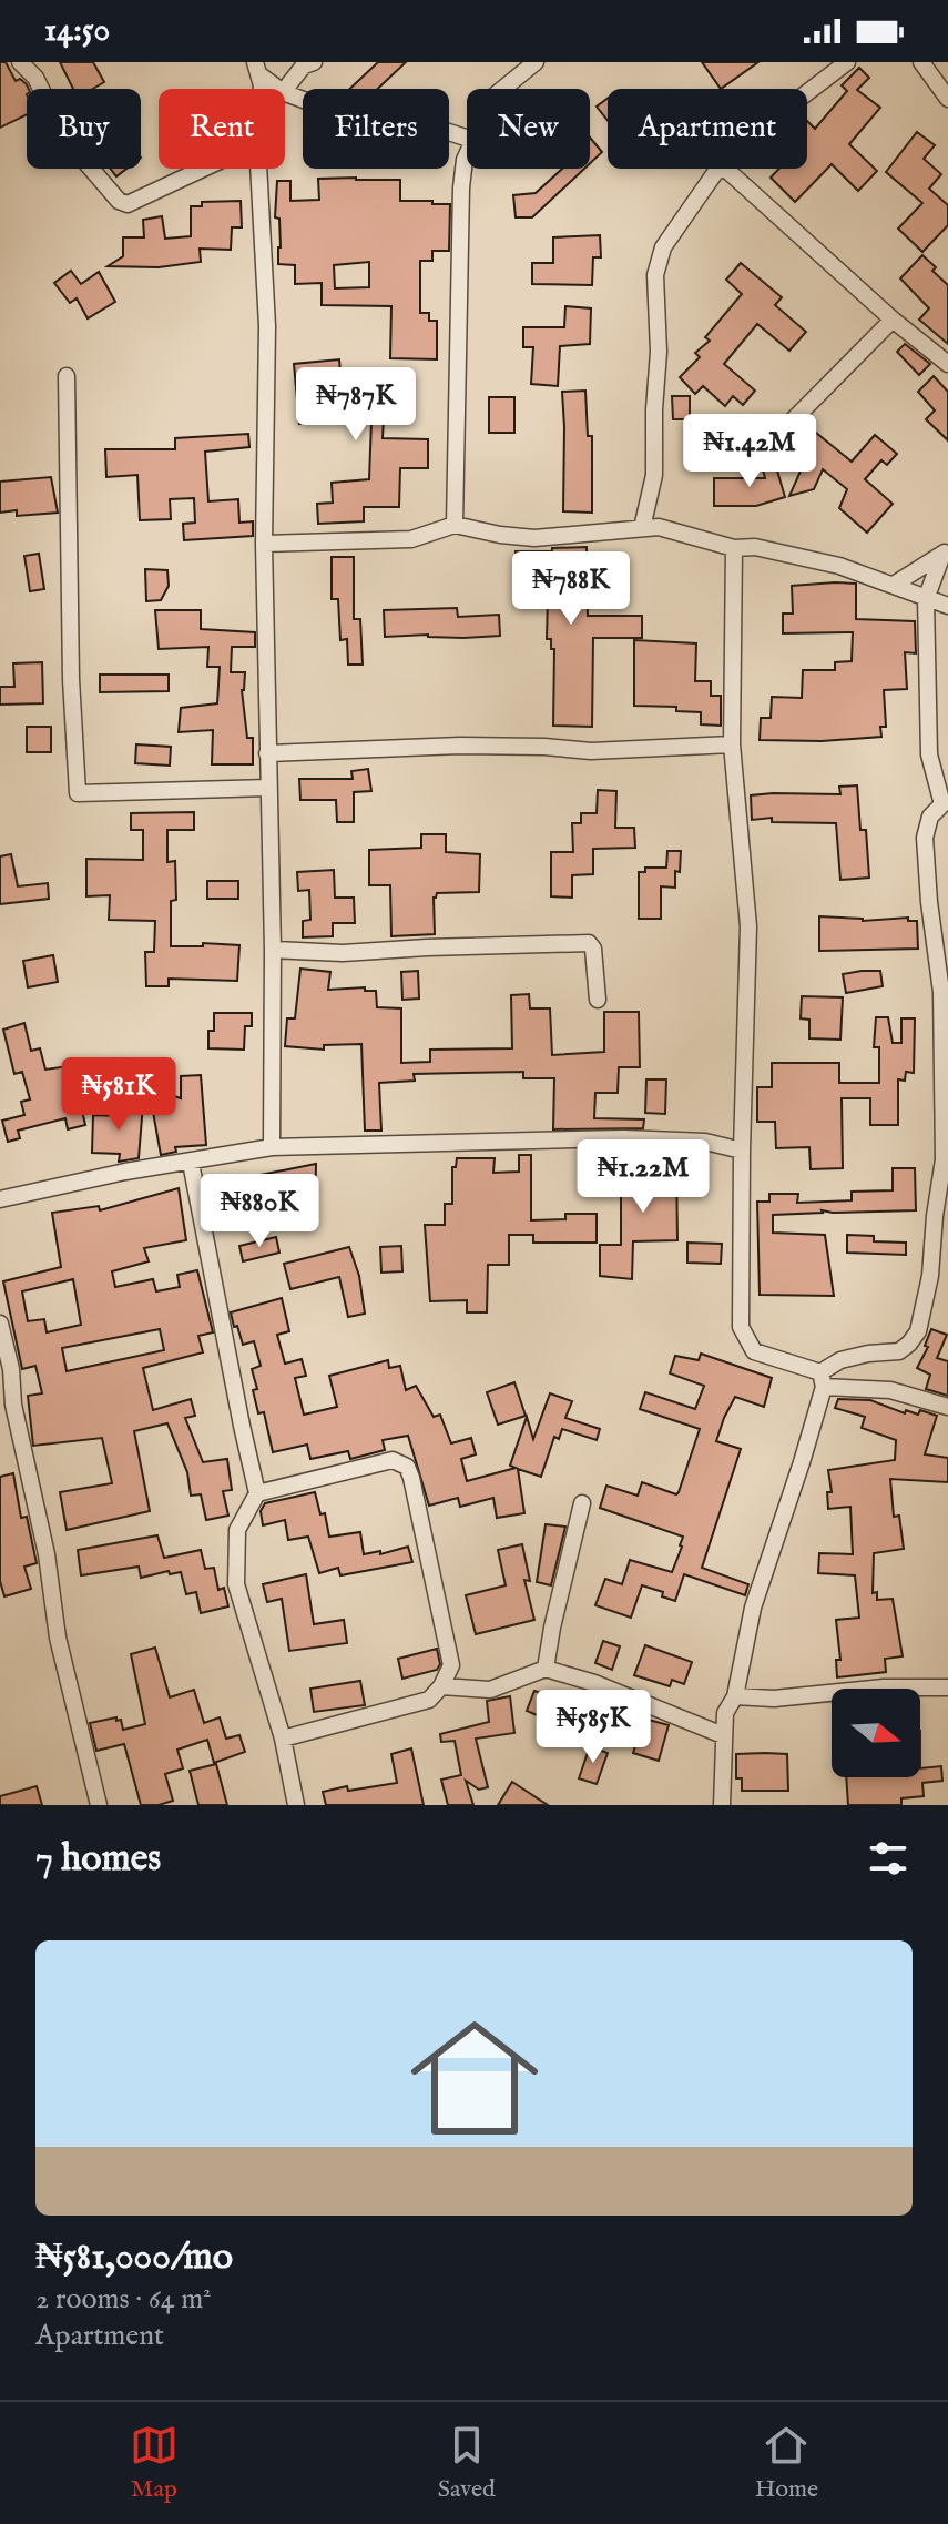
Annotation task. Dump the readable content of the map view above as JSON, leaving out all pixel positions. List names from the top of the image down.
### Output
{
  "north": "right",
  "page": {
    "status": "14:50",
    "chip": [
      "Buy",
      "Rent",
      "Filters",
      "New",
      "Apartment"
    ],
    "price": [
      "₦787K",
      "₦1.42M",
      "₦788K",
      "₦581K",
      "₦1.22M",
      "₦880K",
      "₦585K"
    ],
    "heading": "7 homes",
    "list": [
      {
        "name": "₦581,000/mo",
        "note": "2 rooms · 64 m² · Apartment"
      }
    ],
    "tabs": ["Map", "Saved", "Home"]
  }
}
